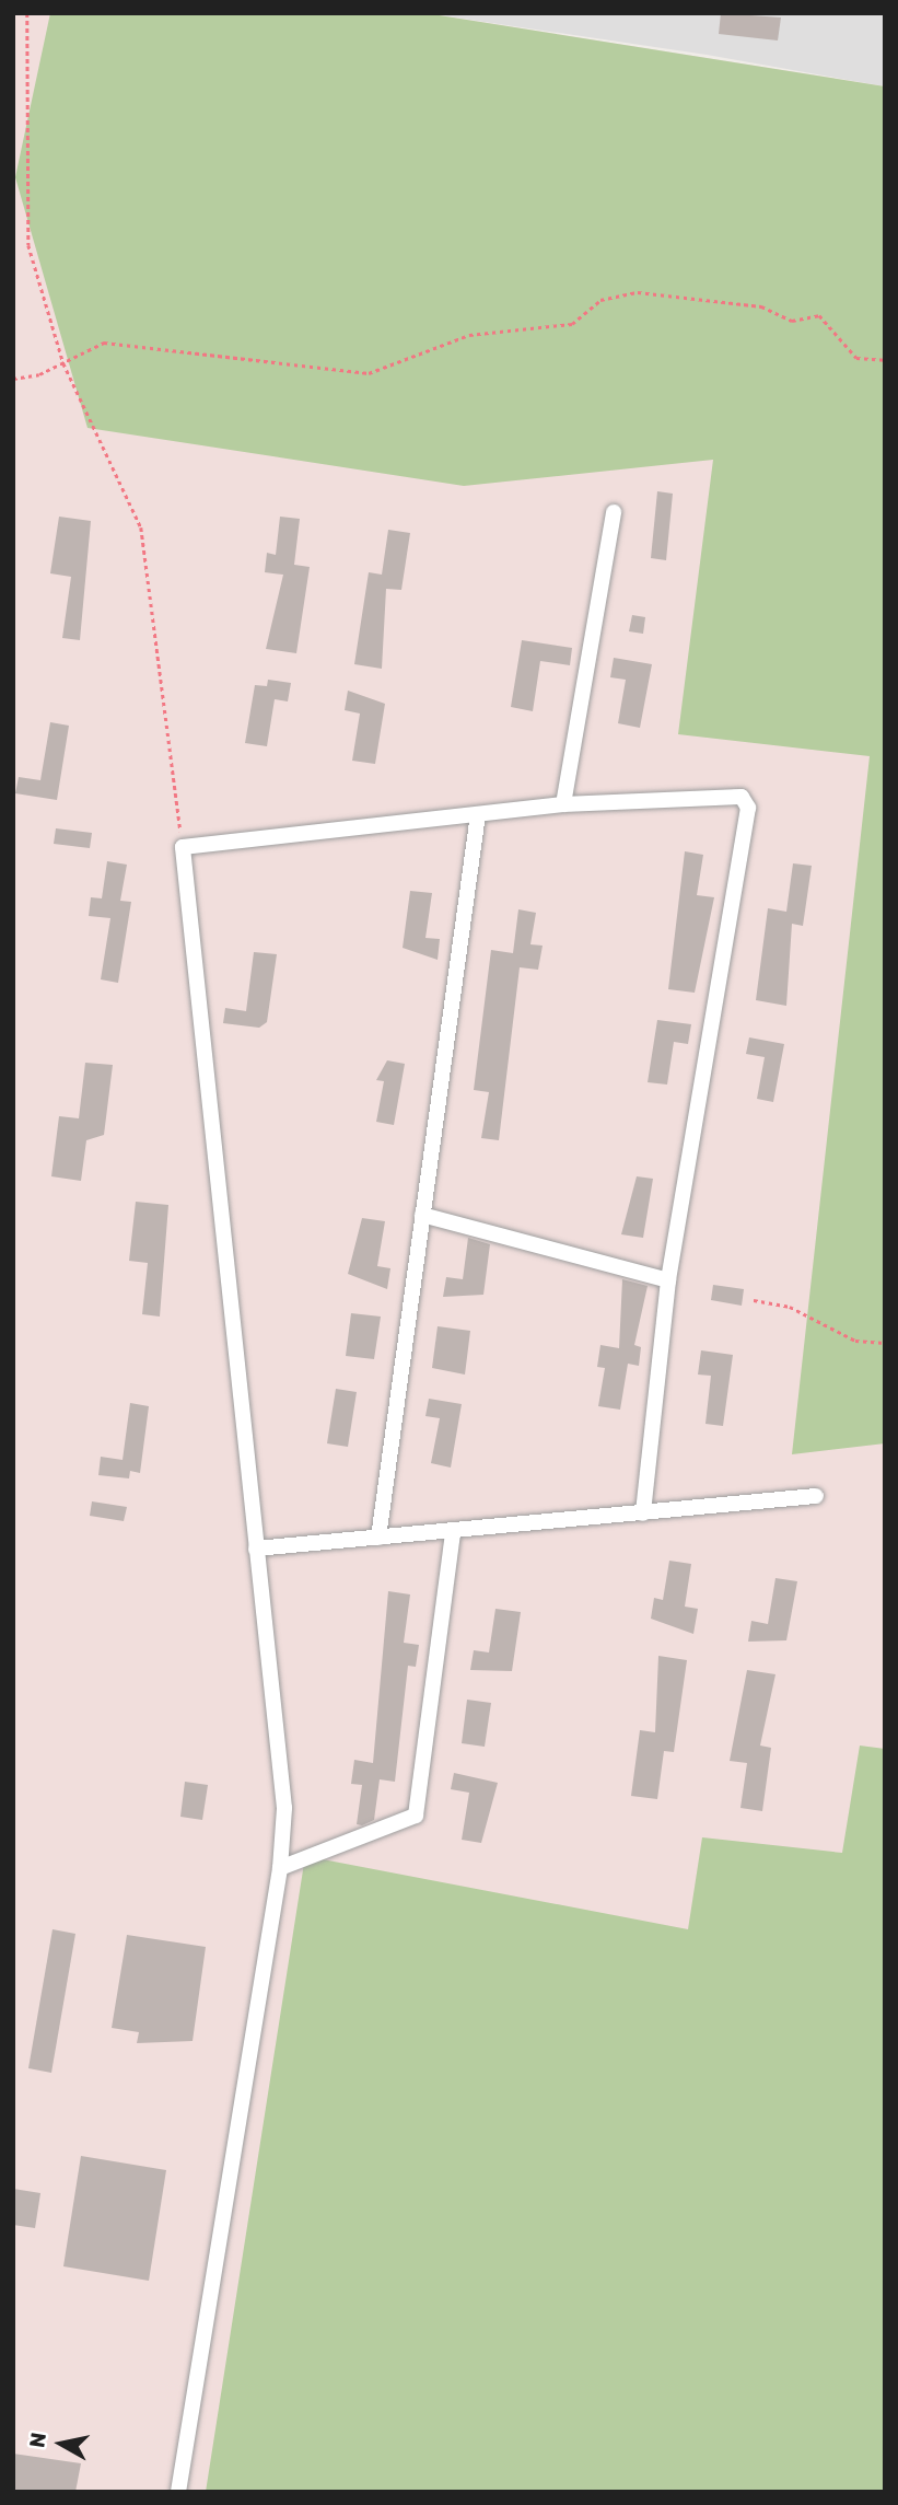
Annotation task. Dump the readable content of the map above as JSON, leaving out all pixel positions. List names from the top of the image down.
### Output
{
  "north": "left"
}
